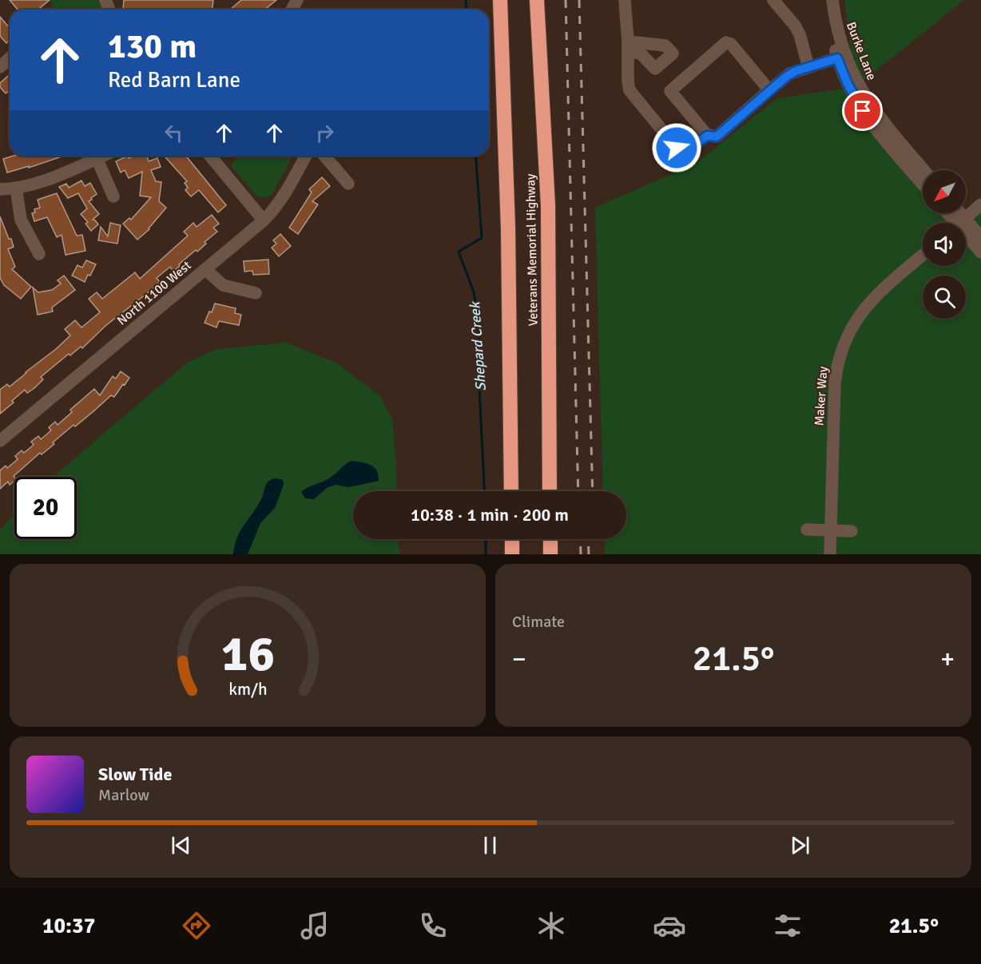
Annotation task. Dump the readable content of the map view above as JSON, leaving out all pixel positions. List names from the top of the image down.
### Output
{
  "streets": {
    "highway": ["Veterans Memorial Highway"],
    "street": ["Burke Lane", "North 1100 West", "Maker Way"]
  },
  "water": ["Shepard Creek"],
  "north": "bottom left",
  "page": {
    "turn": ["130 m", "Red Barn Lane"],
    "limit": "20",
    "trip": "10:38 · 1 min · 200 m",
    "tile": "Climate",
    "heat": ["−", "21.5°", "+"],
    "song": ["Slow Tide", "Marlow"],
    "tabs": ["10:37", "21.5°"],
    "gauge": ["16", "km/h"]
  }
}
